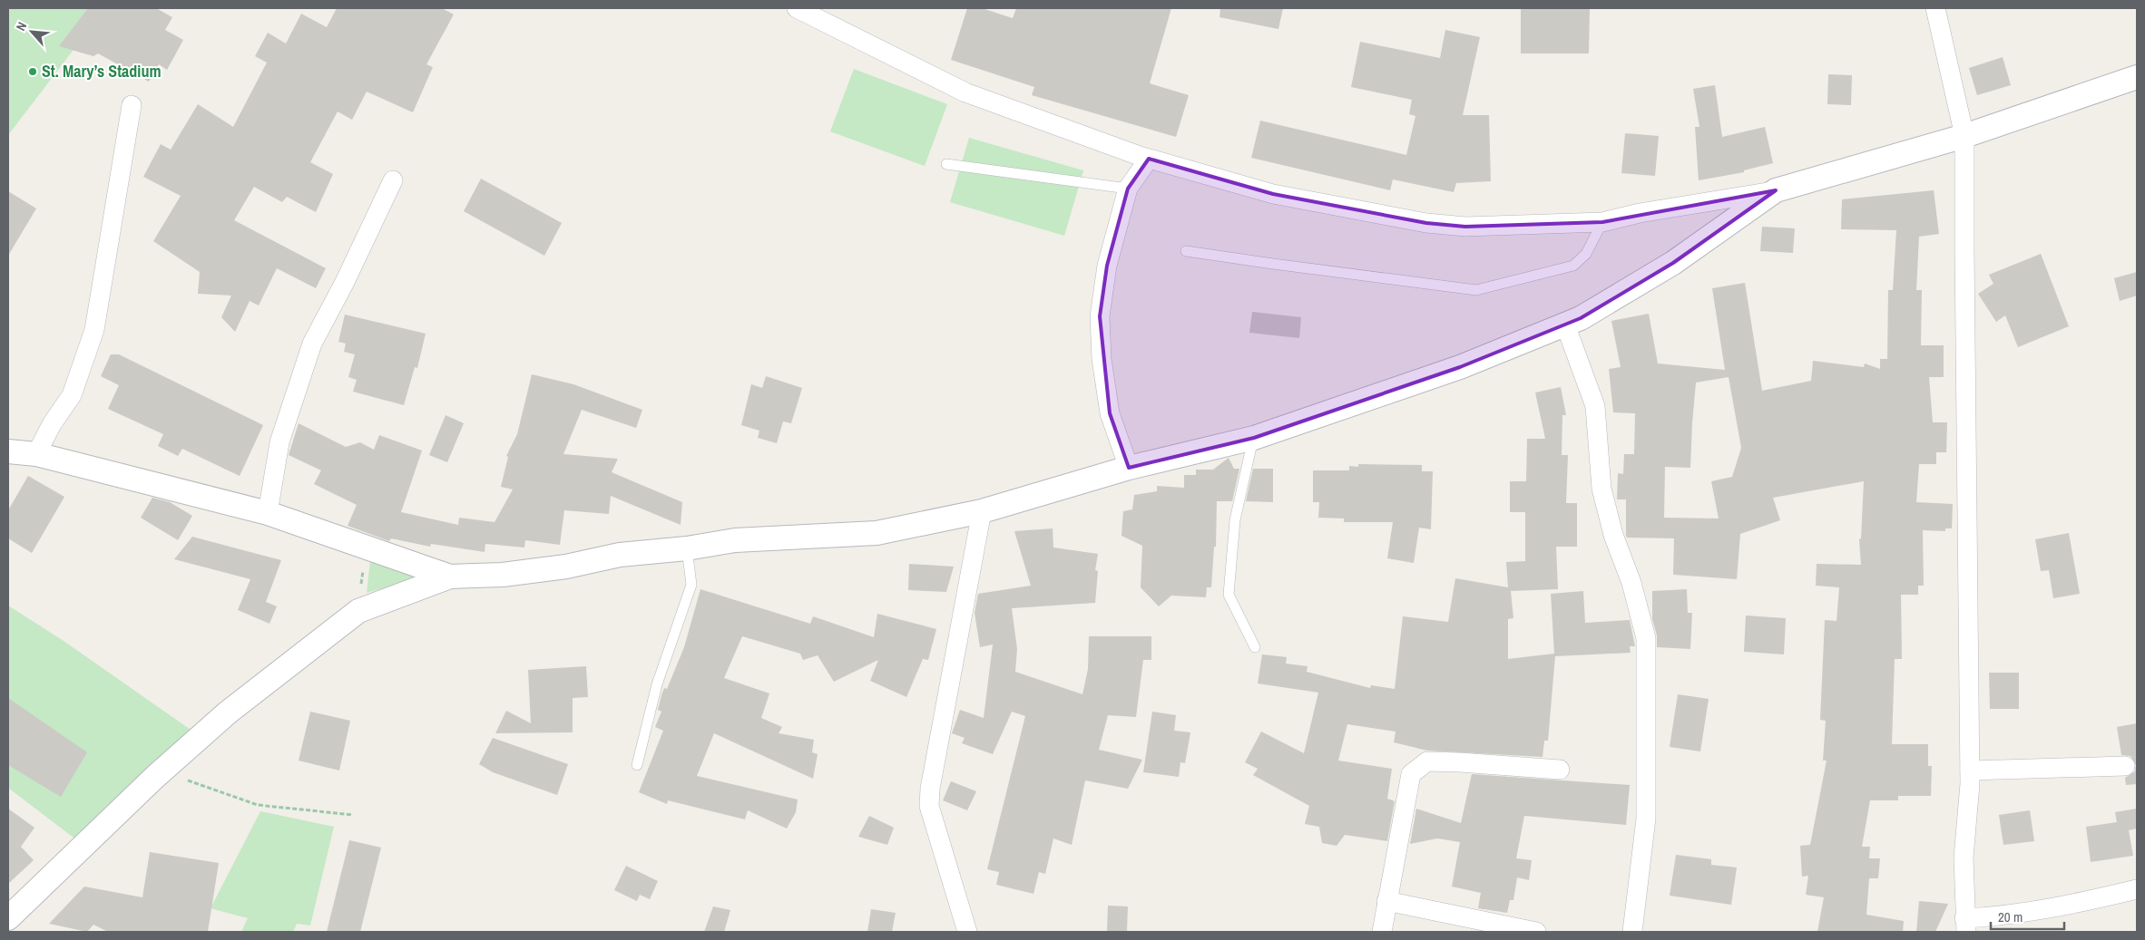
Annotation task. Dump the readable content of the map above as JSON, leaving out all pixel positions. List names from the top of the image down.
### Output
{
  "places": ["St. Mary’s Stadium"],
  "scale_bar": "20 m",
  "north": "top left"
}
